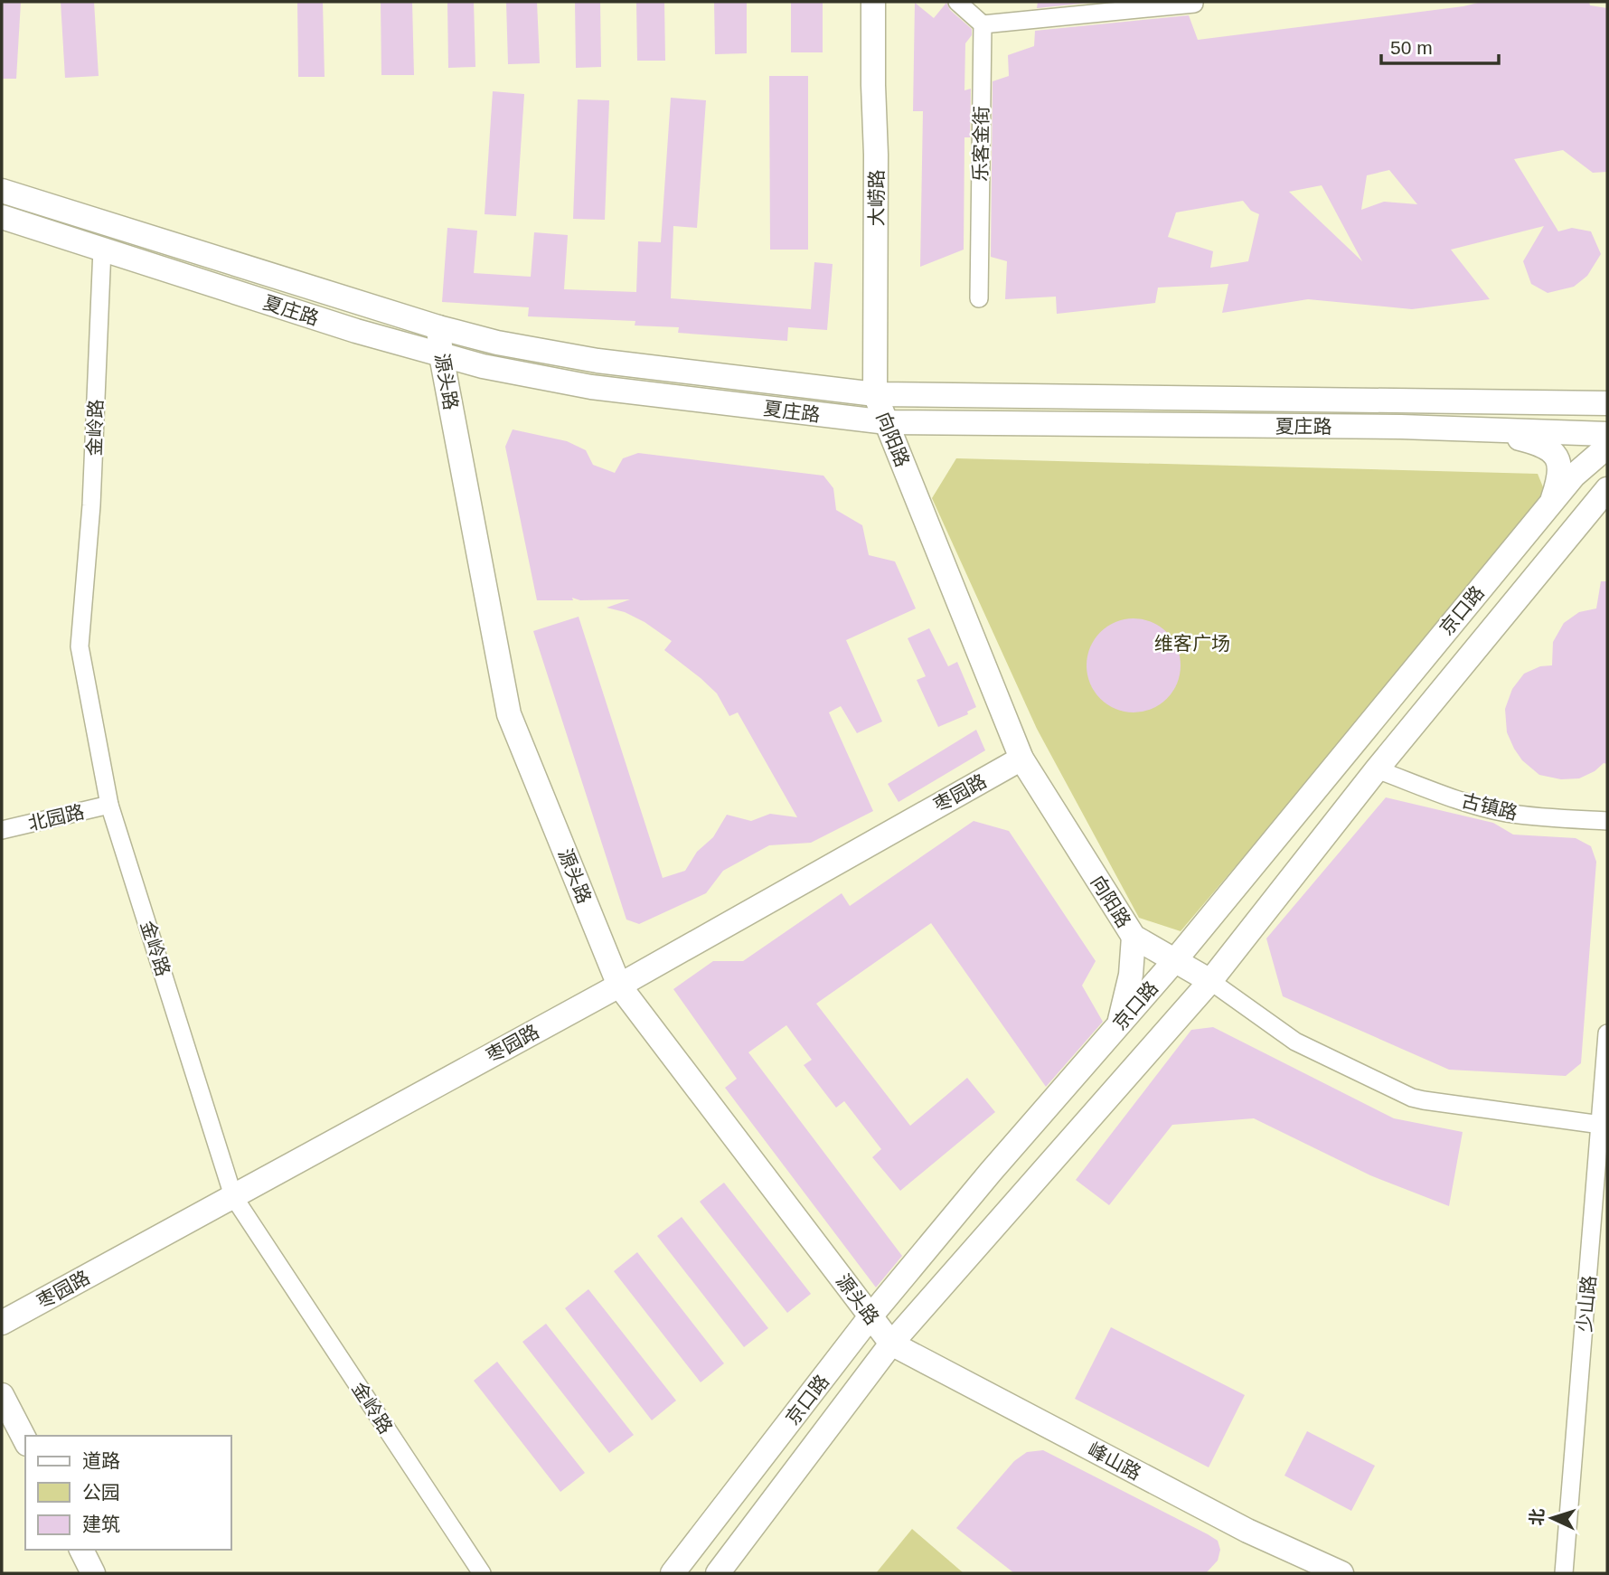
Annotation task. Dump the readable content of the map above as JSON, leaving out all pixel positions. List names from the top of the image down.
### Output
{
  "streets": {
    "main road": [
      "大崂路",
      "夏庄路",
      "源头路",
      "向阳路",
      "京口路",
      "枣园路",
      "峰山路"
    ],
    "street": [
      "乐客金街",
      "金岭路",
      "古镇路",
      "北园路",
      "少山路"
    ]
  },
  "crossings": [
    ["大崂路", "夏庄路"],
    ["大崂路", "向阳路"],
    ["夏庄路", "源头路"],
    ["夏庄路", "金岭路"],
    ["夏庄路", "向阳路"],
    ["源头路", "京口路"],
    ["源头路", "枣园路"],
    ["源头路", "峰山路"],
    ["金岭路", "枣园路"],
    ["金岭路", "北园路"],
    ["向阳路", "京口路"],
    ["向阳路", "枣园路"],
    ["向阳路", "少山路"],
    ["京口路", "古镇路"],
    ["京口路", "峰山路"]
  ],
  "parks": ["维客广场"],
  "legend": ["道路", "公园", "建筑"],
  "scale_bar": "50 m",
  "north": "left"
}
